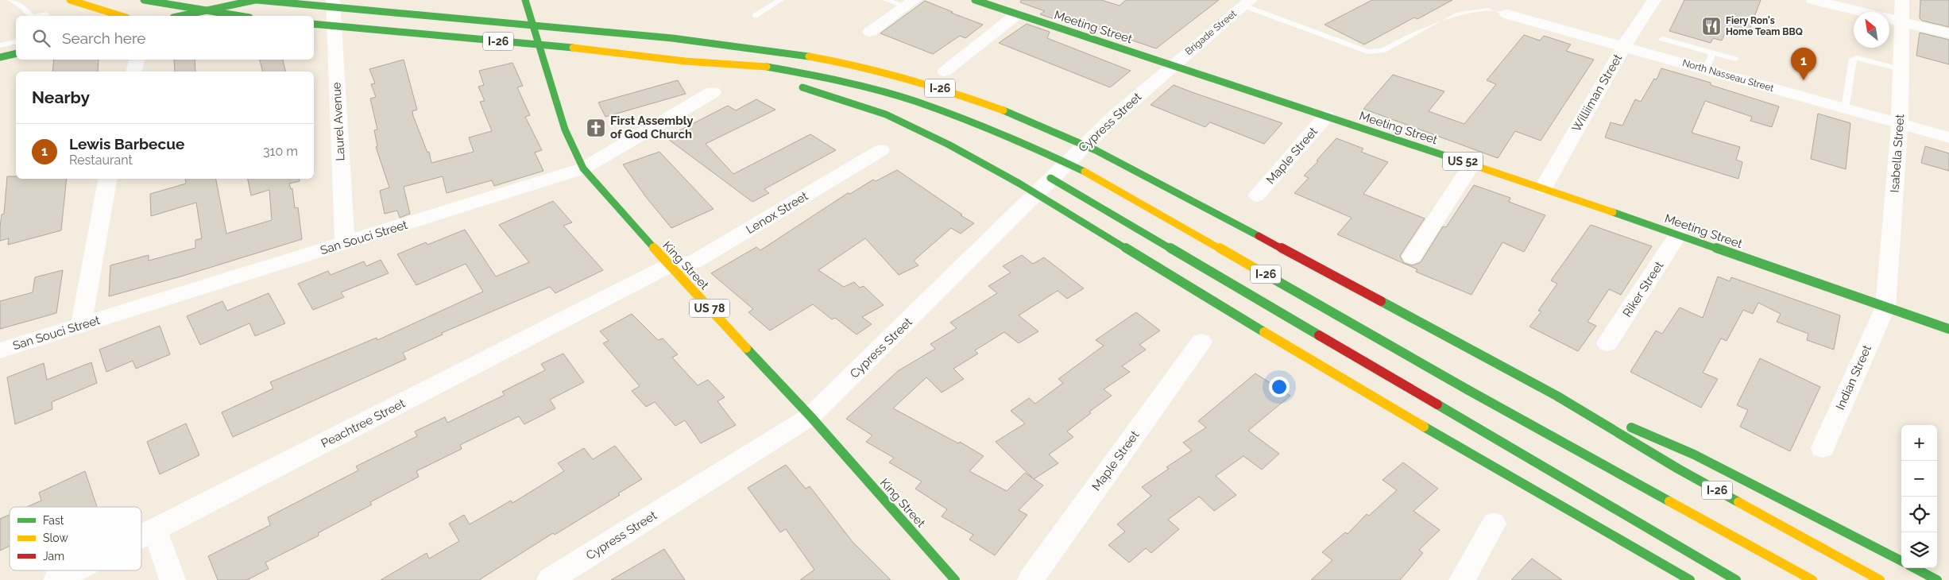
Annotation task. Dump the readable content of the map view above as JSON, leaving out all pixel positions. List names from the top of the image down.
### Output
{
  "streets": {
    "main road": [
      "Meeting Street",
      "I-26",
      "US 52",
      "King Street",
      "US 78"
    ],
    "street": [
      "Brigade Street",
      "North Nasseau Street",
      "Williiman Street",
      "Laurel Avenue",
      "Cypress Street",
      "Isabella Street",
      "Maple Street",
      "Lenox Street",
      "San Souci Street",
      "Riker Street",
      "Indian Street",
      "Peachtree Street"
    ]
  },
  "crossings": [
    ["Meeting Street", "Brigade Street"],
    ["Meeting Street", "Williiman Street"],
    ["Meeting Street", "Cypress Street"],
    ["Meeting Street", "Isabella Street"],
    ["Meeting Street", "Maple Street"],
    ["Meeting Street", "Riker Street"],
    ["Meeting Street", "Indian Street"],
    ["Brigade Street", "Cypress Street"],
    ["North Nasseau Street", "Williiman Street"],
    ["North Nasseau Street", "Isabella Street"],
    ["Laurel Avenue", "San Souci Street"],
    ["Cypress Street", "King Street"],
    ["Isabella Street", "Indian Street"],
    ["Lenox Street", "King Street"],
    ["Lenox Street", "Peachtree Street"],
    ["San Souci Street", "King Street"],
    ["King Street", "Peachtree Street"]
  ],
  "places": {
    "restaurant": ["Fiery Ron's Home Team BBQ"],
    "church": ["First Assembly of God Church"]
  },
  "legend": ["Fast", "Slow", "Jam"],
  "north": "top left",
  "page": {
    "search": "Search here",
    "pins": "1",
    "heading": "Nearby",
    "list": [
      {
        "mark": "1",
        "name": "Lewis Barbecue",
        "note": "Restaurant",
        "value": "310 m"
      }
    ],
    "map_buttons": ["+", "−"]
  }
}
